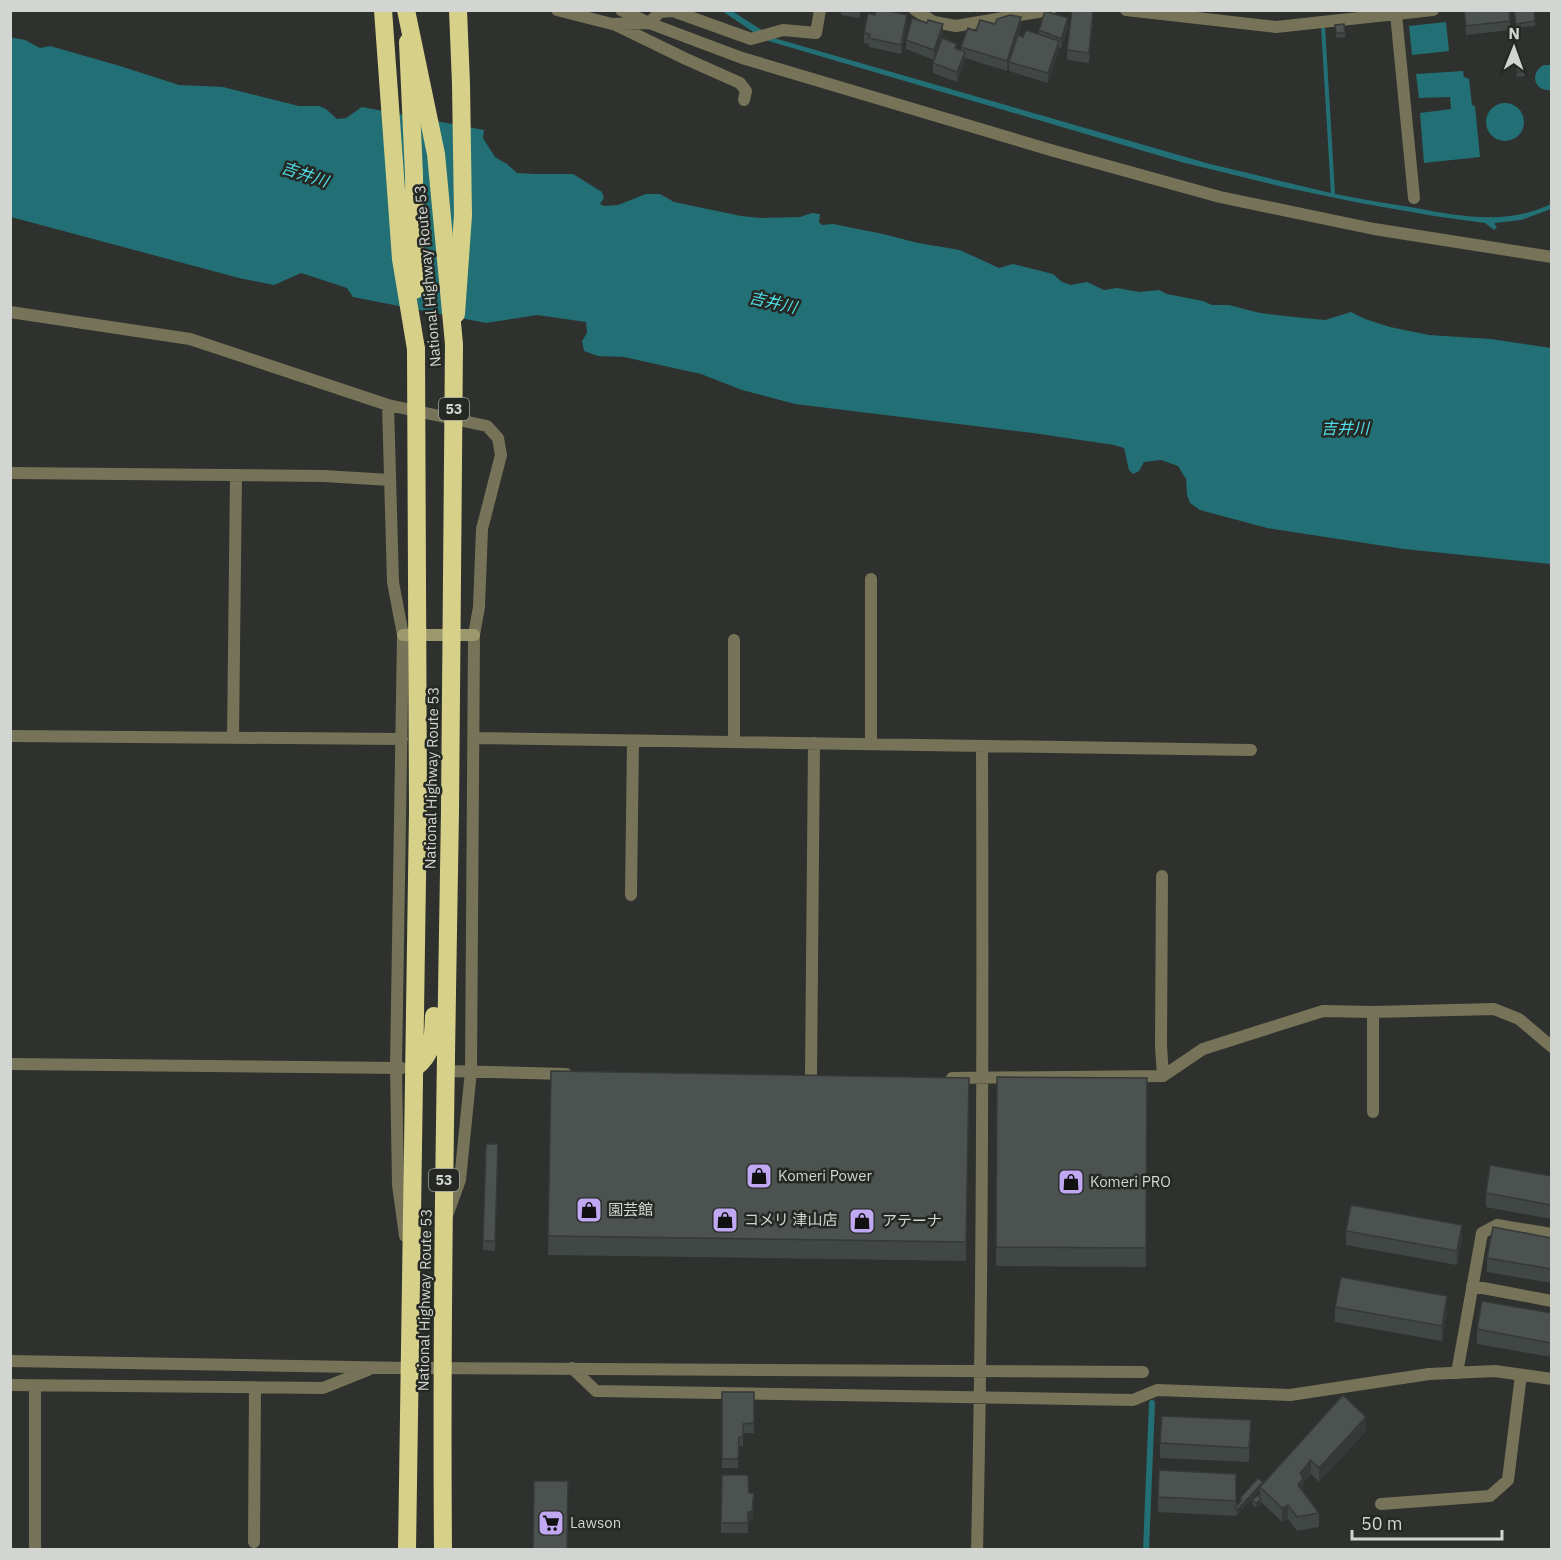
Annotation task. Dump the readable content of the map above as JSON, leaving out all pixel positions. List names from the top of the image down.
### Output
{
  "streets": {
    "highway": ["National Highway Route 53", "53"]
  },
  "water": ["吉井川"],
  "places": {
    "shop": [
      "Komeri Power",
      "Komeri PRO",
      "園芸館",
      "コメリ 津山店",
      "アテーナ"
    ],
    "supermarket": ["Lawson"]
  },
  "scale_bar": "50 m",
  "north": "top"
}
